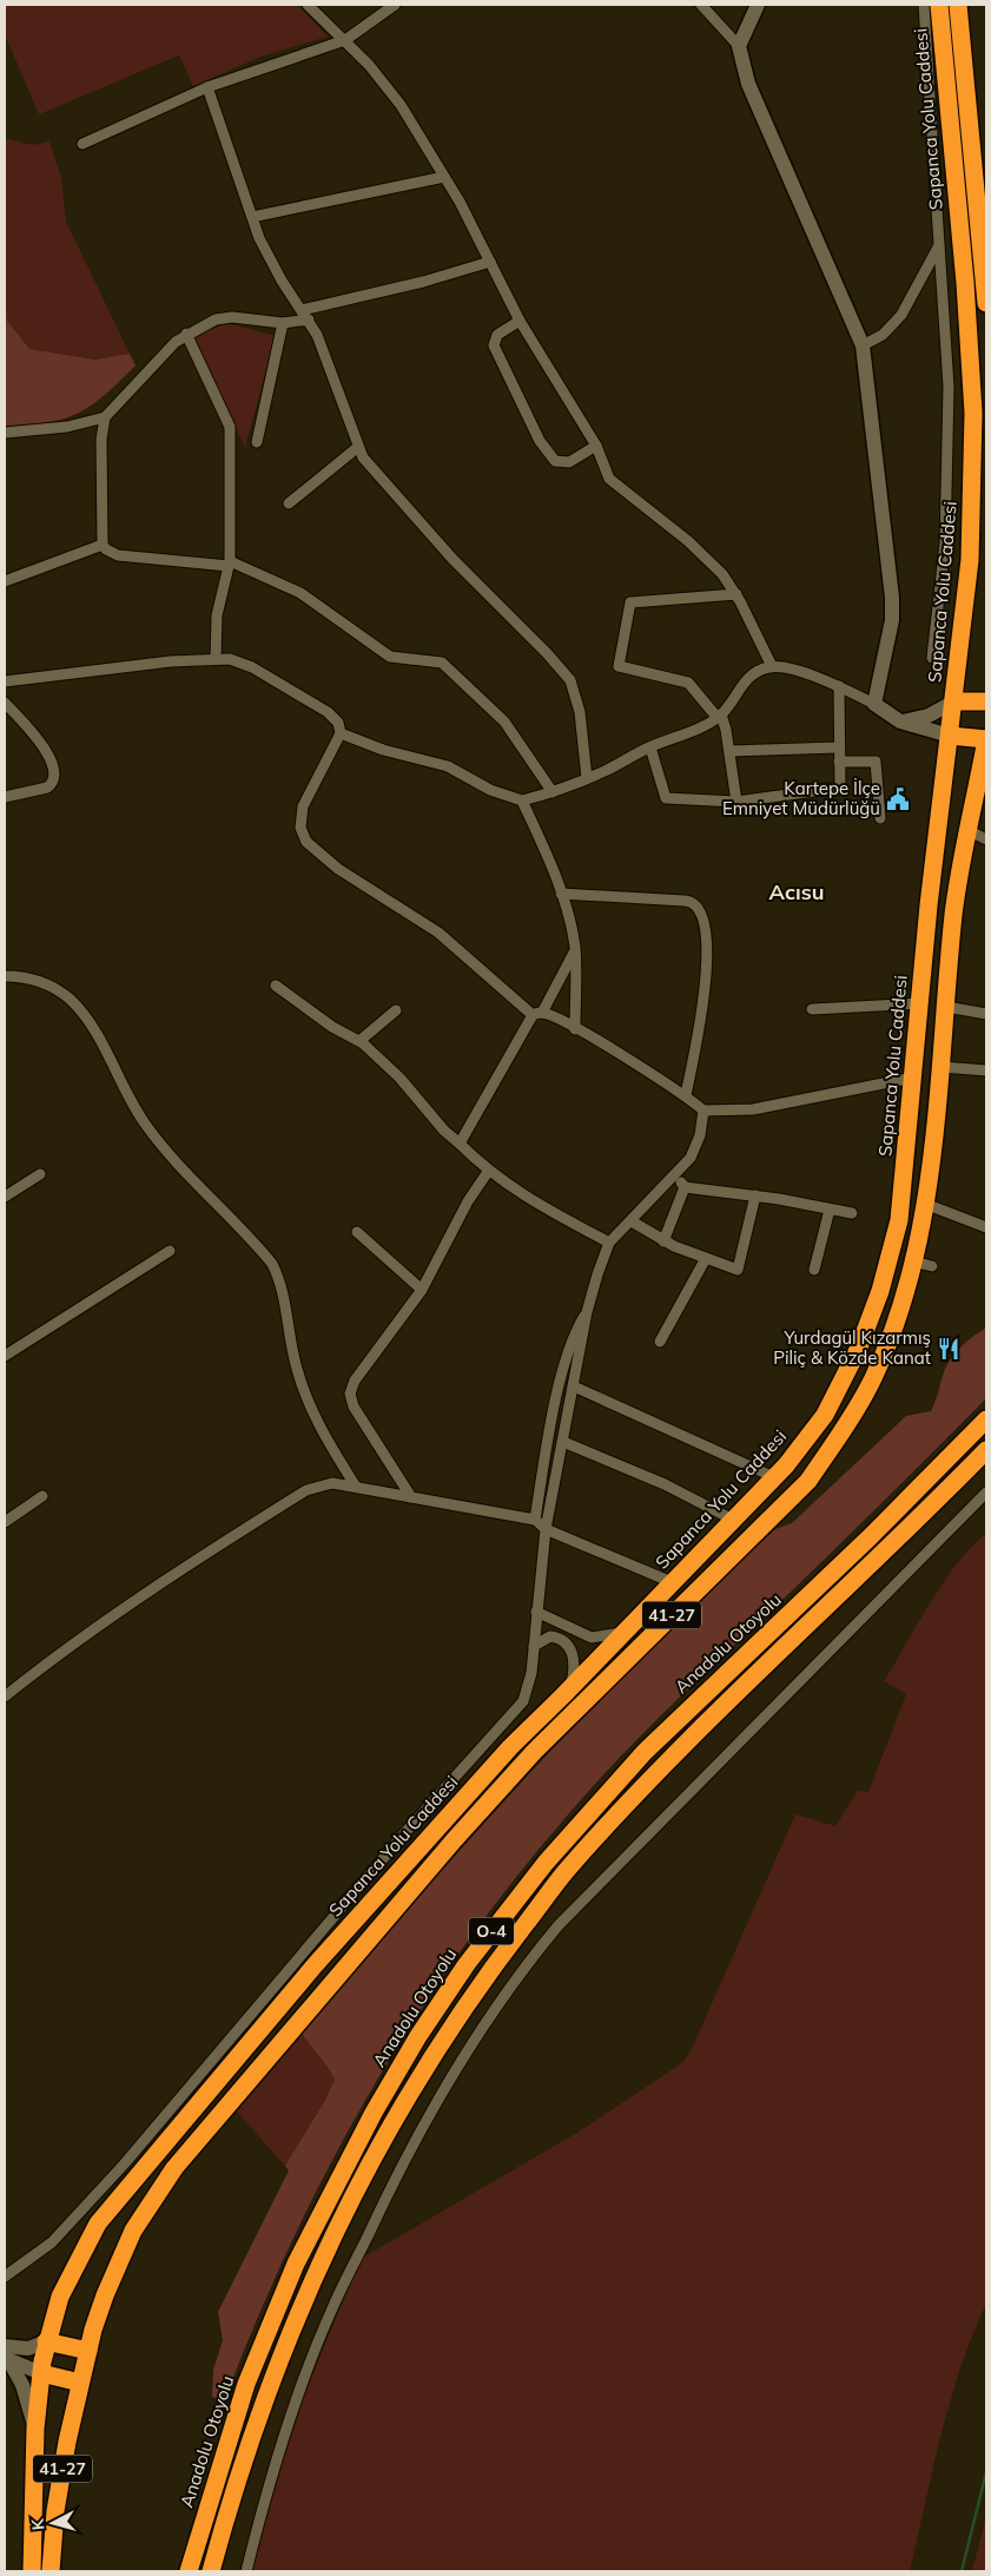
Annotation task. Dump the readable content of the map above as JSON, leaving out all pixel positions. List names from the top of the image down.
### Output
{
  "streets": {
    "highway": [
      "Sapanca Yolu Caddesi",
      "41-27",
      "Anadolu Otoyolu",
      "O-4"
    ]
  },
  "districts": ["Acısu"],
  "places": {
    "public building": ["Kartepe İlçe Emniyet Müdürlüğü"],
    "restaurant": ["Yurdagül Kızarmış Piliç & Közde Kanat"]
  },
  "north": "left"
}
